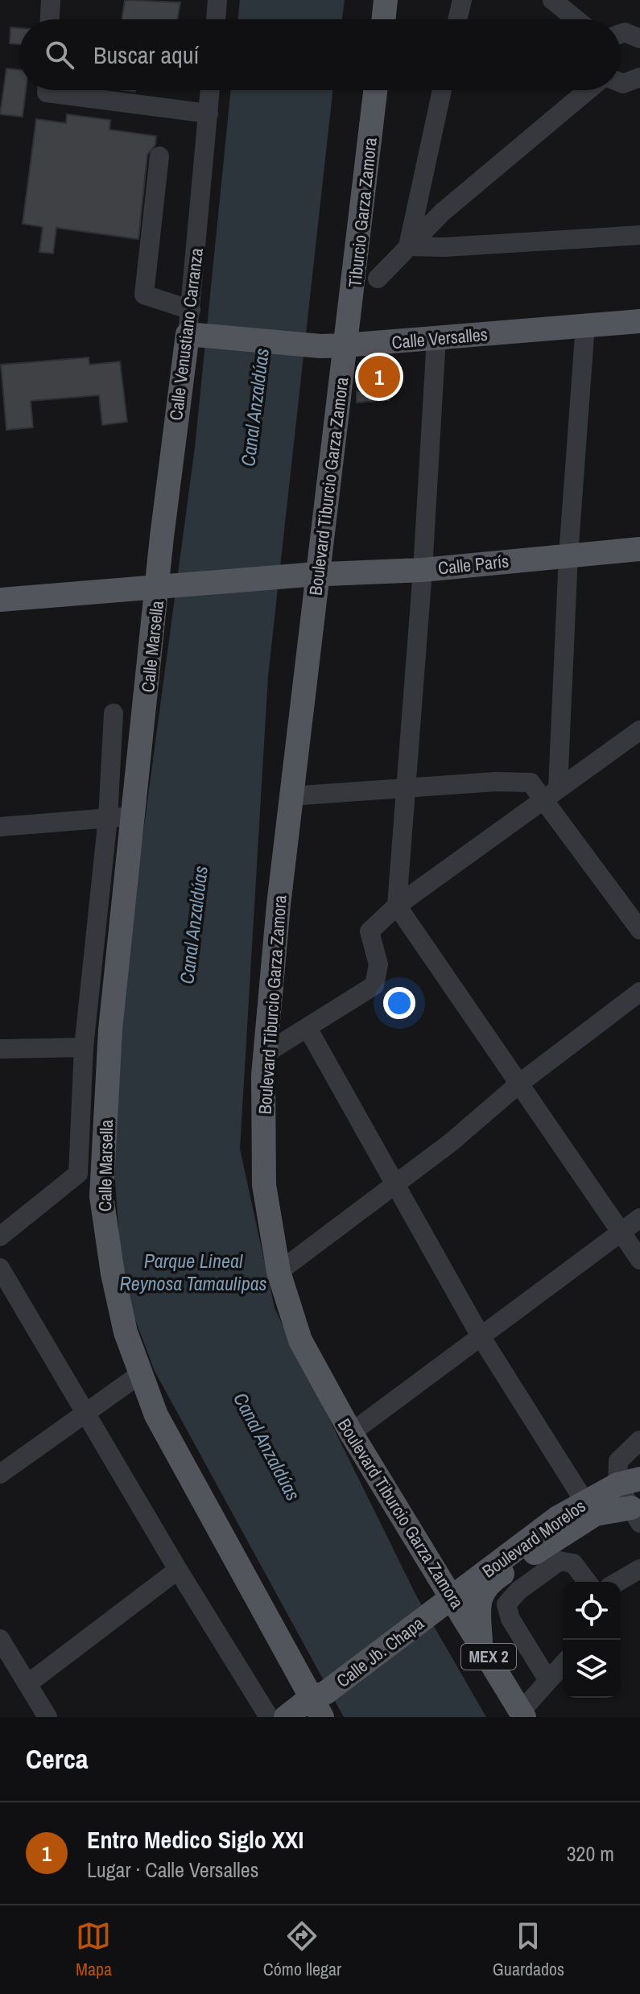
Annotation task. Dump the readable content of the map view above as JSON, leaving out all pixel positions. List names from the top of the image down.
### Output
{
  "streets": {
    "main road": [
      "Tiburcio Garza Zamora",
      "Calle Venustiano Carranza",
      "Calle Versalles",
      "Boulevard Tiburcio Garza Zamora",
      "Calle París",
      "Calle Marsella",
      "Boulevard Morelos",
      "Calle Jb. Chapa",
      "MEX 2"
    ]
  },
  "crossings": [
    ["Tiburcio Garza Zamora", "Calle Versalles"],
    ["Tiburcio Garza Zamora", "Boulevard Tiburcio Garza Zamora"],
    ["Calle Venustiano Carranza", "Calle Versalles"],
    ["Calle Venustiano Carranza", "Calle París"],
    ["Calle Venustiano Carranza", "Calle Marsella"],
    ["Calle Versalles", "Boulevard Tiburcio Garza Zamora"],
    ["Boulevard Tiburcio Garza Zamora", "Calle París"],
    ["Boulevard Tiburcio Garza Zamora", "Boulevard Morelos"],
    ["Boulevard Tiburcio Garza Zamora", "Calle Jb. Chapa"],
    ["Calle París", "Calle Marsella"],
    ["Calle Marsella", "Calle Jb. Chapa"],
    ["Boulevard Morelos", "Calle Jb. Chapa"]
  ],
  "water": ["Canal Anzaldúas", "Parque Lineal Reynosa Tamaulipas"],
  "page": {
    "search": "Buscar aquí",
    "pins": "1",
    "heading": "Cerca",
    "list": [
      {
        "mark": "1",
        "name": "Entro Medico Siglo XXI",
        "note": "Lugar · Calle Versalles",
        "value": "320 m"
      }
    ],
    "nav": ["Mapa", "Cómo llegar", "Guardados"]
  }
}
